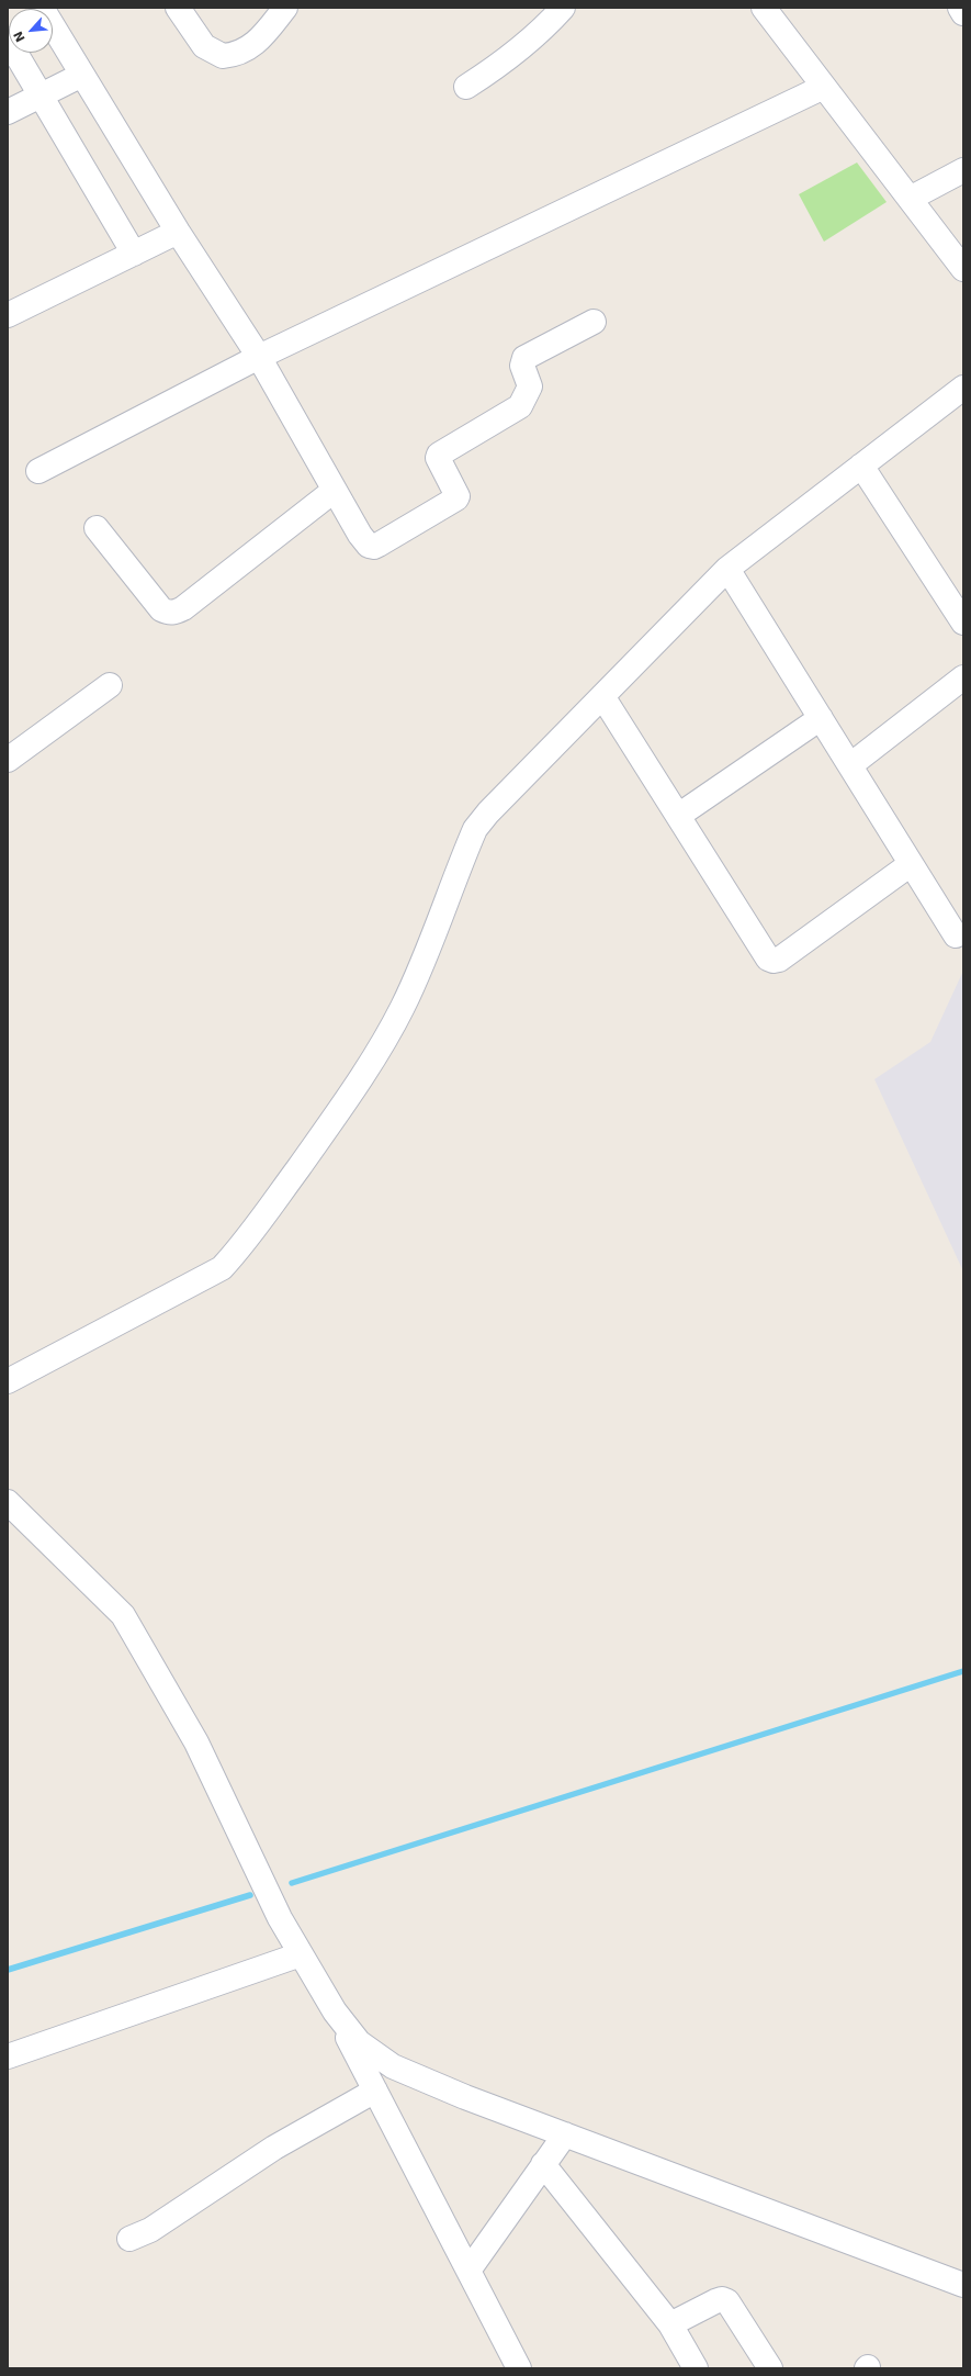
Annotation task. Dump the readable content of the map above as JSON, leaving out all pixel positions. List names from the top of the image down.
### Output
{
  "north": "bottom left"
}
